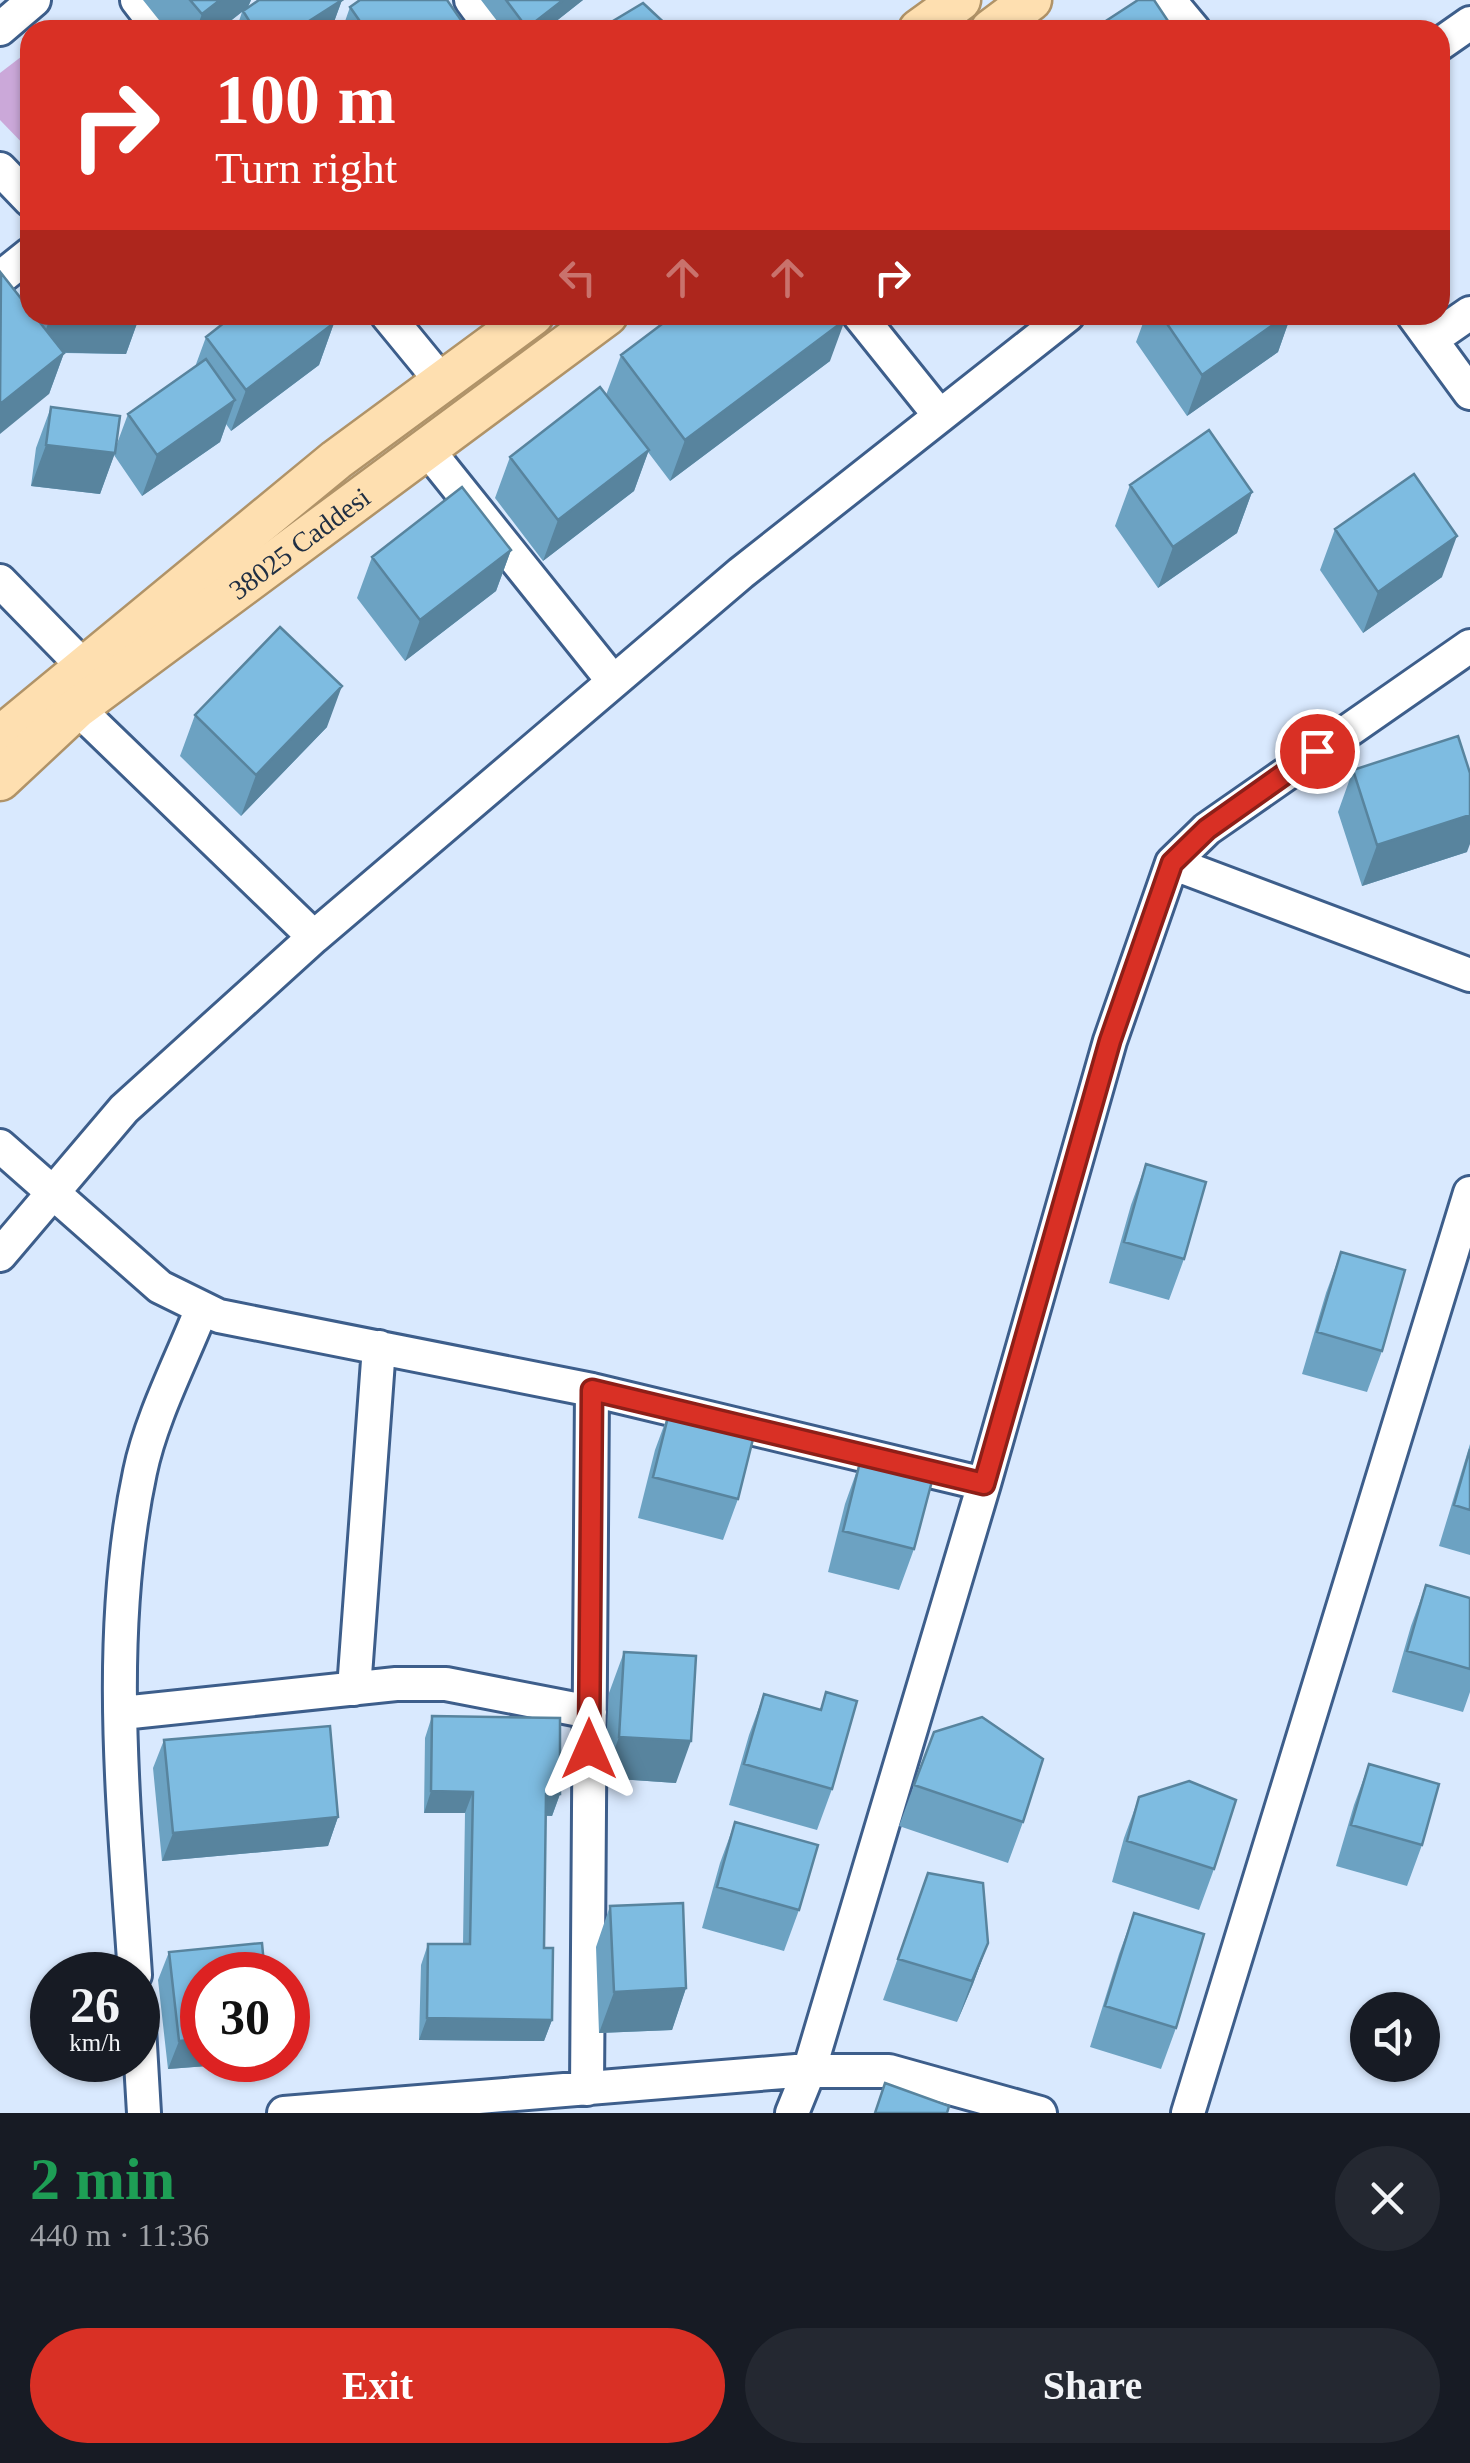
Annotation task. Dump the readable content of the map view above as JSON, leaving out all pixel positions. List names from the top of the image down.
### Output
{
  "streets": {
    "main road": ["38025 Caddesi"]
  },
  "page": {
    "turn": ["100 m", "Turn right"],
    "speed": "26 km/h",
    "limit": "30",
    "heading": ["2 min", "440 m · 11:36"],
    "buttons": ["Exit", "Share"]
  }
}
